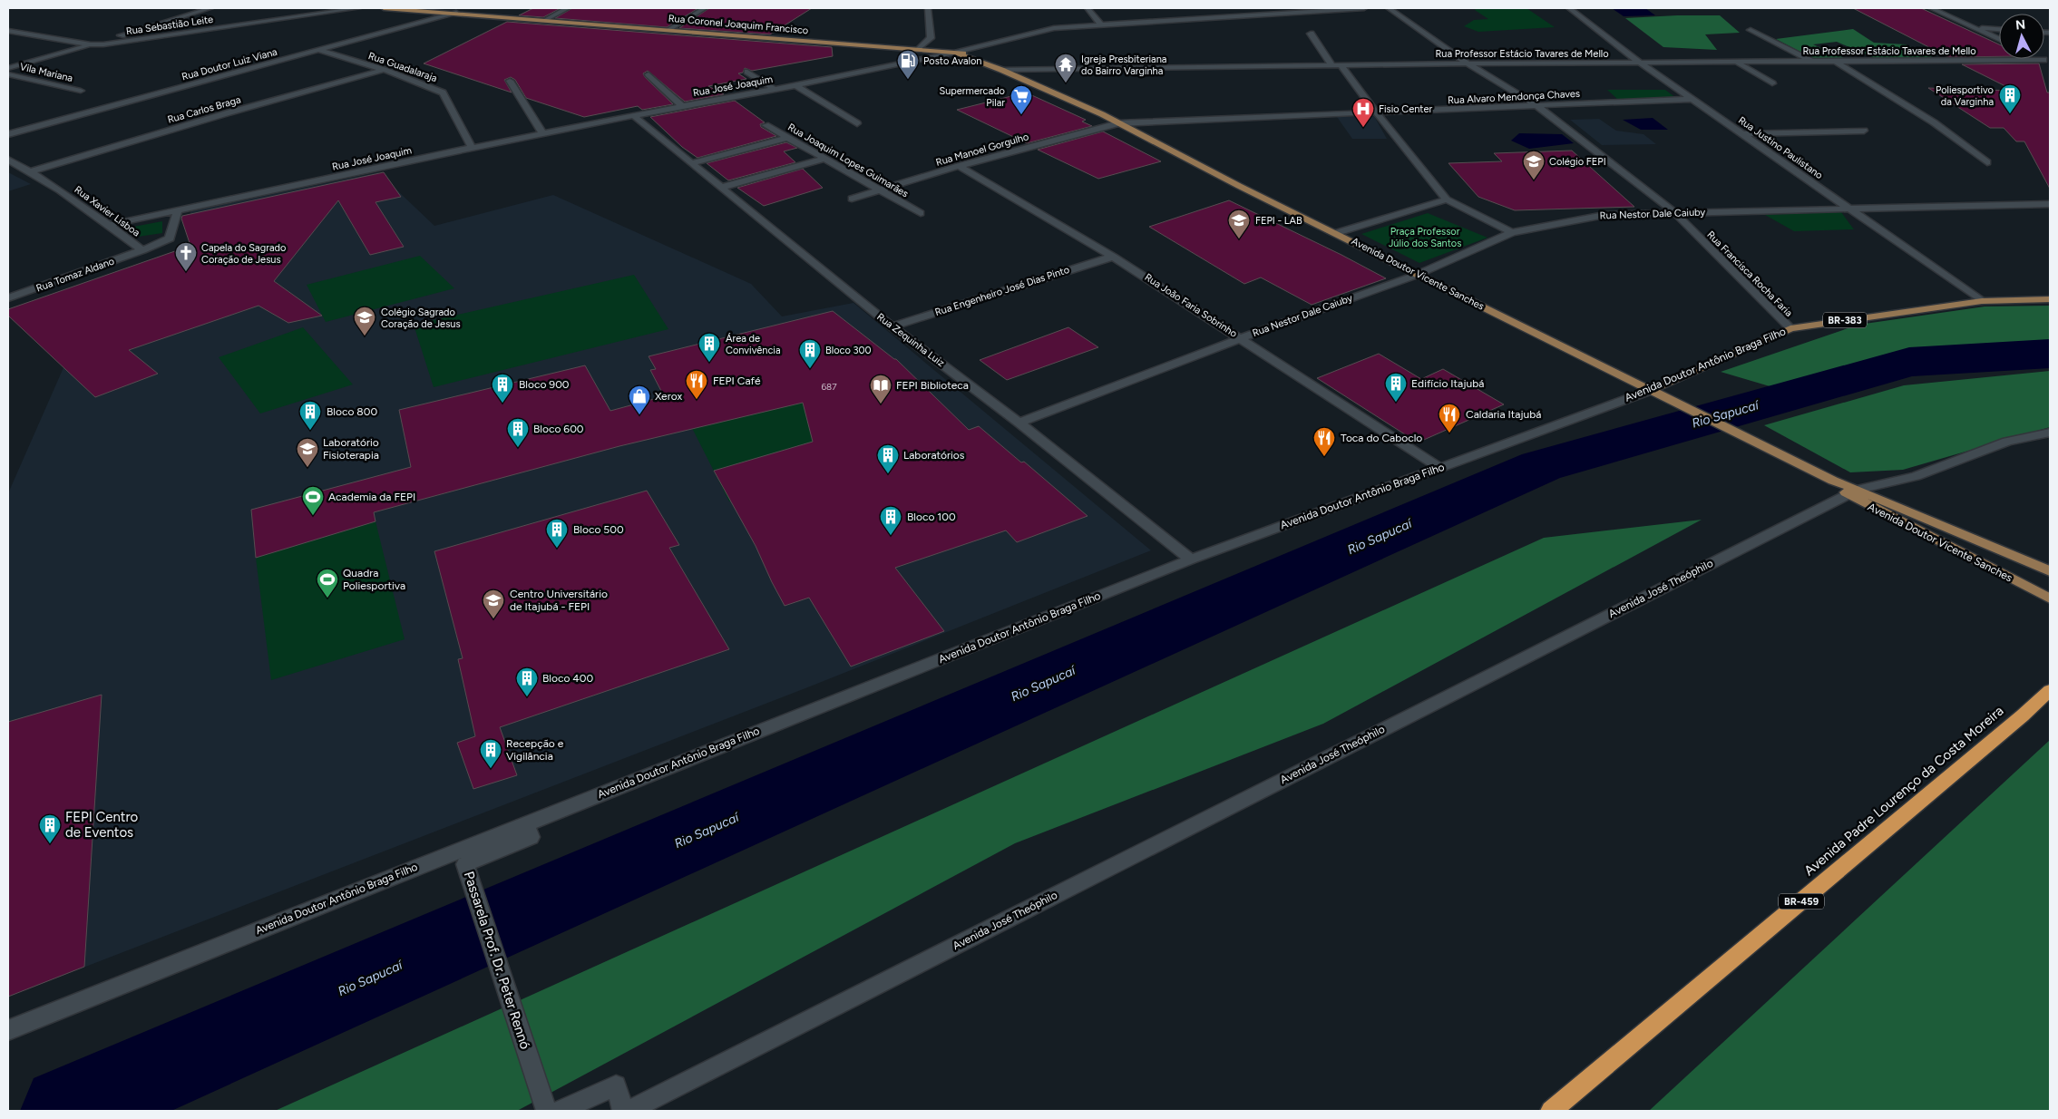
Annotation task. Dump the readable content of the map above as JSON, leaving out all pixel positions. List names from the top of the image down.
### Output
{
  "streets": {
    "highway": ["Avenida Padre Lourenço da Costa Moreira", "BR-459"],
    "main road": [
      "Rua Coronel Joaquim Francisco",
      "Avenida Doutor Vicente Sanches",
      "BR-383",
      "Avenida Doutor Antônio Braga Filho"
    ],
    "street": [
      "Rua Sebastião Leite",
      "Rua Professor Estácio Tavares de Mello",
      "Rua Doutor Luiz Viana",
      "Rua Guadalaraja",
      "Vila Mariana",
      "Rua José Joaquim",
      "Rua Alvaro Mendonça Chaves",
      "Rua Carlos Braga",
      "Rua Justino Paulistano",
      "Rua Manoel Gorgulho",
      "Rua Joaquim Lopes Guimarães",
      "Rua Xavier Lisboa",
      "Rua Nestor Dale Caiuby",
      "Rua Francisca Rocha Faria",
      "Rua Tomaz Aldano",
      "Rua Engenheiro José Dias Pinto",
      "Rua João Faria Sobrinho",
      "Rua Zequinha Luiz",
      "Avenida José Theóphilo",
      "Passarela Prof. Dr. Peter Rennó"
    ]
  },
  "crossings": [
    ["Rua Coronel Joaquim Francisco", "Rua Doutor Luiz Viana"],
    ["Rua Coronel Joaquim Francisco", "Rua José Joaquim"],
    ["Rua Coronel Joaquim Francisco", "Avenida Doutor Vicente Sanches"],
    ["Rua Professor Estácio Tavares de Mello", "Rua Justino Paulistano"],
    ["Rua Professor Estácio Tavares de Mello", "Avenida Doutor Vicente Sanches"],
    ["Rua Professor Estácio Tavares de Mello", "Rua Francisca Rocha Faria"],
    ["Rua Doutor Luiz Viana", "Rua Guadalaraja"],
    ["Rua Guadalaraja", "Rua José Joaquim"],
    ["Rua Guadalaraja", "Rua Carlos Braga"],
    ["Rua José Joaquim", "Rua Xavier Lisboa"],
    ["Rua José Joaquim", "Avenida Doutor Vicente Sanches"],
    ["Rua José Joaquim", "Rua Zequinha Luiz"],
    ["Rua Alvaro Mendonça Chaves", "Rua Justino Paulistano"],
    ["Rua Alvaro Mendonça Chaves", "Rua Manoel Gorgulho"],
    ["Rua Alvaro Mendonça Chaves", "Avenida Doutor Vicente Sanches"],
    ["Rua Alvaro Mendonça Chaves", "Rua Francisca Rocha Faria"],
    ["Rua Carlos Braga", "Rua Xavier Lisboa"],
    ["Rua Justino Paulistano", "Rua Nestor Dale Caiuby"],
    ["Rua Justino Paulistano", "Avenida Doutor Antônio Braga Filho"],
    ["Rua Manoel Gorgulho", "Rua Joaquim Lopes Guimarães"],
    ["Rua Manoel Gorgulho", "Avenida Doutor Vicente Sanches"],
    ["Rua Manoel Gorgulho", "Rua João Faria Sobrinho"],
    ["Rua Xavier Lisboa", "Rua Tomaz Aldano"],
    ["Rua Nestor Dale Caiuby", "Avenida Doutor Vicente Sanches"],
    ["Rua Nestor Dale Caiuby", "Rua Francisca Rocha Faria"],
    ["Rua Nestor Dale Caiuby", "Rua João Faria Sobrinho"],
    ["Rua Nestor Dale Caiuby", "Rua Zequinha Luiz"],
    ["Avenida Doutor Vicente Sanches", "Avenida Doutor Antônio Braga Filho"],
    ["Avenida Doutor Vicente Sanches", "Avenida José Theóphilo"],
    ["Rua Francisca Rocha Faria", "Avenida Doutor Antônio Braga Filho"],
    ["Rua Engenheiro José Dias Pinto", "Rua João Faria Sobrinho"],
    ["Rua Engenheiro José Dias Pinto", "Rua Zequinha Luiz"],
    ["Rua João Faria Sobrinho", "Avenida Doutor Antônio Braga Filho"],
    ["Rua Zequinha Luiz", "Avenida Doutor Antônio Braga Filho"],
    ["Avenida Doutor Antônio Braga Filho", "Passarela Prof. Dr. Peter Rennó"]
  ],
  "water": ["Rio Sapucaí"],
  "parks": ["Praça Professor Júlio dos Santos"],
  "places": {
    "fuel station": ["Posto Avalon"],
    "temple": ["Igreja Presbiteriana do Bairro Varginha"],
    "building": [
      "Poliesportivo da Varginha",
      "Área de Convivência",
      "Bloco 300",
      "Edifício Itajubá",
      "Bloco 900",
      "Bloco 800",
      "Bloco 600",
      "Laboratórios",
      "Bloco 100",
      "Bloco 500",
      "Bloco 400",
      "Recepção e Vigilância",
      "FEPI Centro de Eventos"
    ],
    "supermarket": ["Supermercado Pilar"],
    "hospital": ["Fisio Center"],
    "school or university": [
      "Colégio FEPI",
      "FEPI - LAB",
      "Colégio Sagrado Coração de Jesus",
      "Laboratório Fisioterapia",
      "Centro Universitário de Itajubá - FEPI"
    ],
    "church": ["Capela do Sagrado Coração de Jesus"],
    "restaurant": ["FEPI Café", "Caldaria Itajubá", "Toca do Caboclo"],
    "library": ["FEPI Biblioteca"],
    "shop": ["Xerox"],
    "sports": ["Academia da FEPI", "Quadra Poliesportiva"]
  },
  "house_numbers": ["687"],
  "north": "top"
}
